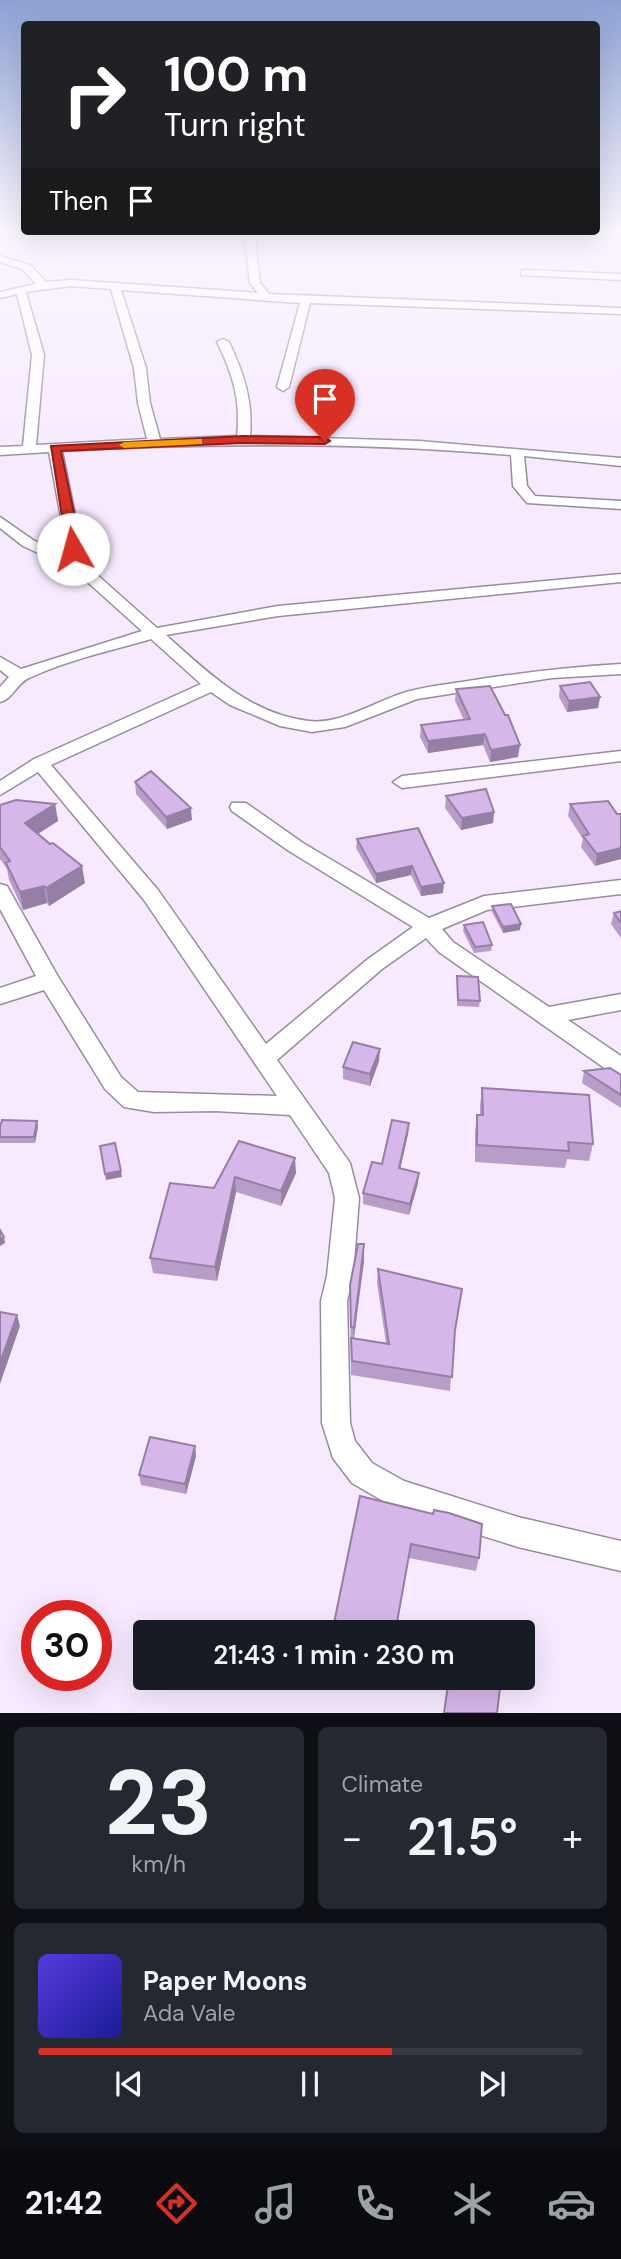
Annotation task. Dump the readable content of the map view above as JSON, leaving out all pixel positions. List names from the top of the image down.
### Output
{
  "page": {
    "turn": ["100 m", "Turn right"],
    "then": "Then",
    "limit": "30",
    "trip": "21:43 · 1 min · 230 m",
    "tile": [
      ["23", "km/h"],
      "Climate"
    ],
    "heat": ["−", "21.5°", "+"],
    "song": ["Paper Moons", "Ada Vale"],
    "tabs": "21:42"
  }
}
